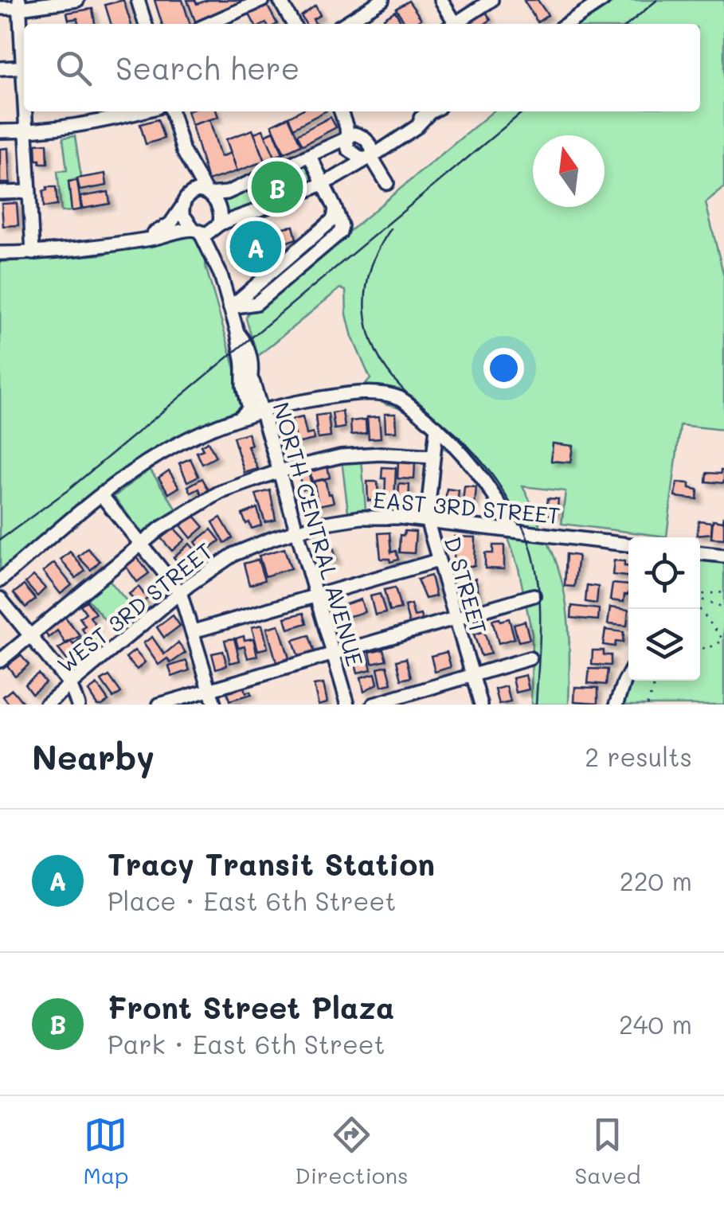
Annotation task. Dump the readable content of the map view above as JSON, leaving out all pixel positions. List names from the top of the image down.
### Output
{
  "streets": {
    "street": [
      "EAST 3RD STREET",
      "NORTH CENTRAL AVENUE",
      "D STREET",
      "WEST 3RD STREET"
    ]
  },
  "crossings": [
    ["EAST 3RD STREET", "NORTH CENTRAL AVENUE"],
    ["EAST 3RD STREET", "D STREET"],
    ["EAST 3RD STREET", "WEST 3RD STREET"],
    ["NORTH CENTRAL AVENUE", "WEST 3RD STREET"]
  ],
  "north": "top",
  "page": {
    "search": "Search here",
    "pins": ["B", "A"],
    "heading": ["Nearby", "2 results"],
    "list": [
      {
        "mark": "A",
        "name": "Tracy Transit Station",
        "note": "Place · East 6th Street",
        "value": "220 m"
      },
      {
        "mark": "B",
        "name": "Front Street Plaza",
        "note": "Park · East 6th Street",
        "value": "240 m"
      }
    ],
    "nav": ["Map", "Directions", "Saved"]
  }
}
